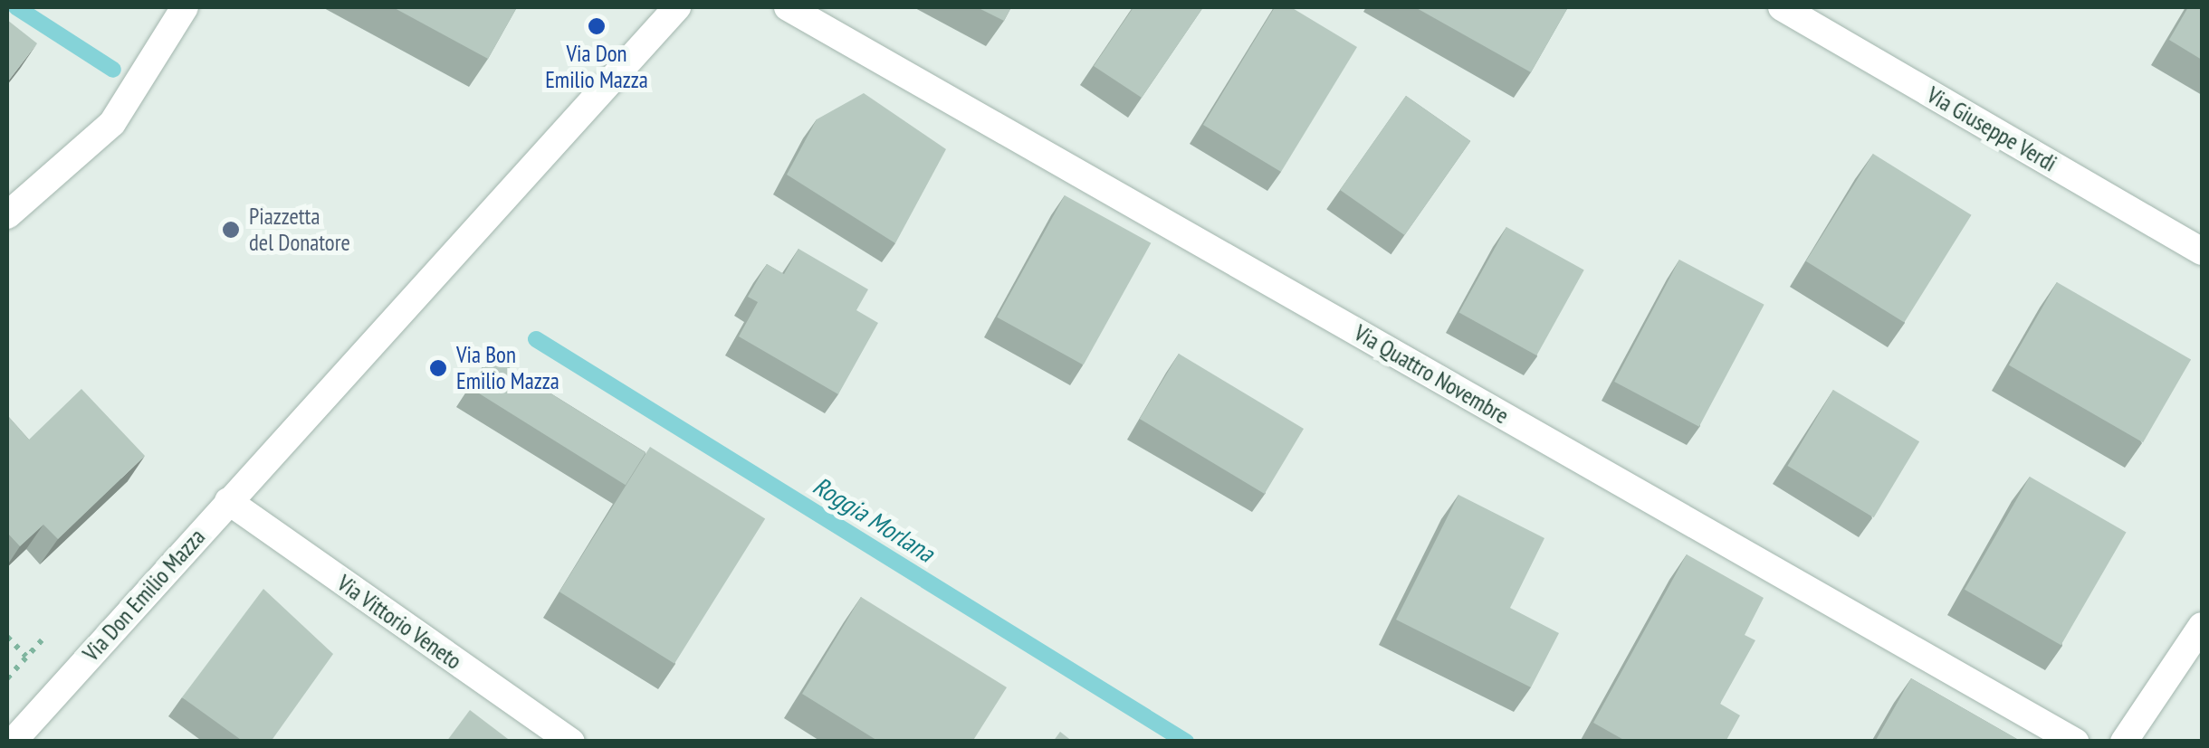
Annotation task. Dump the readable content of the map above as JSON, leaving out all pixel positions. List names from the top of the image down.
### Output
{
  "streets": {
    "street": [
      "Via Giuseppe Verdi",
      "Via Quattro Novembre",
      "Via Don Emilio Mazza",
      "Via Vittorio Veneto"
    ]
  },
  "crossings": [
    ["Via Don Emilio Mazza", "Via Vittorio Veneto"]
  ],
  "water": ["Roggia Morlana"],
  "places": ["Via Don Emilio Mazza", "Piazzetta del Donatore", "Via Bon Emilio Mazza"]
}
